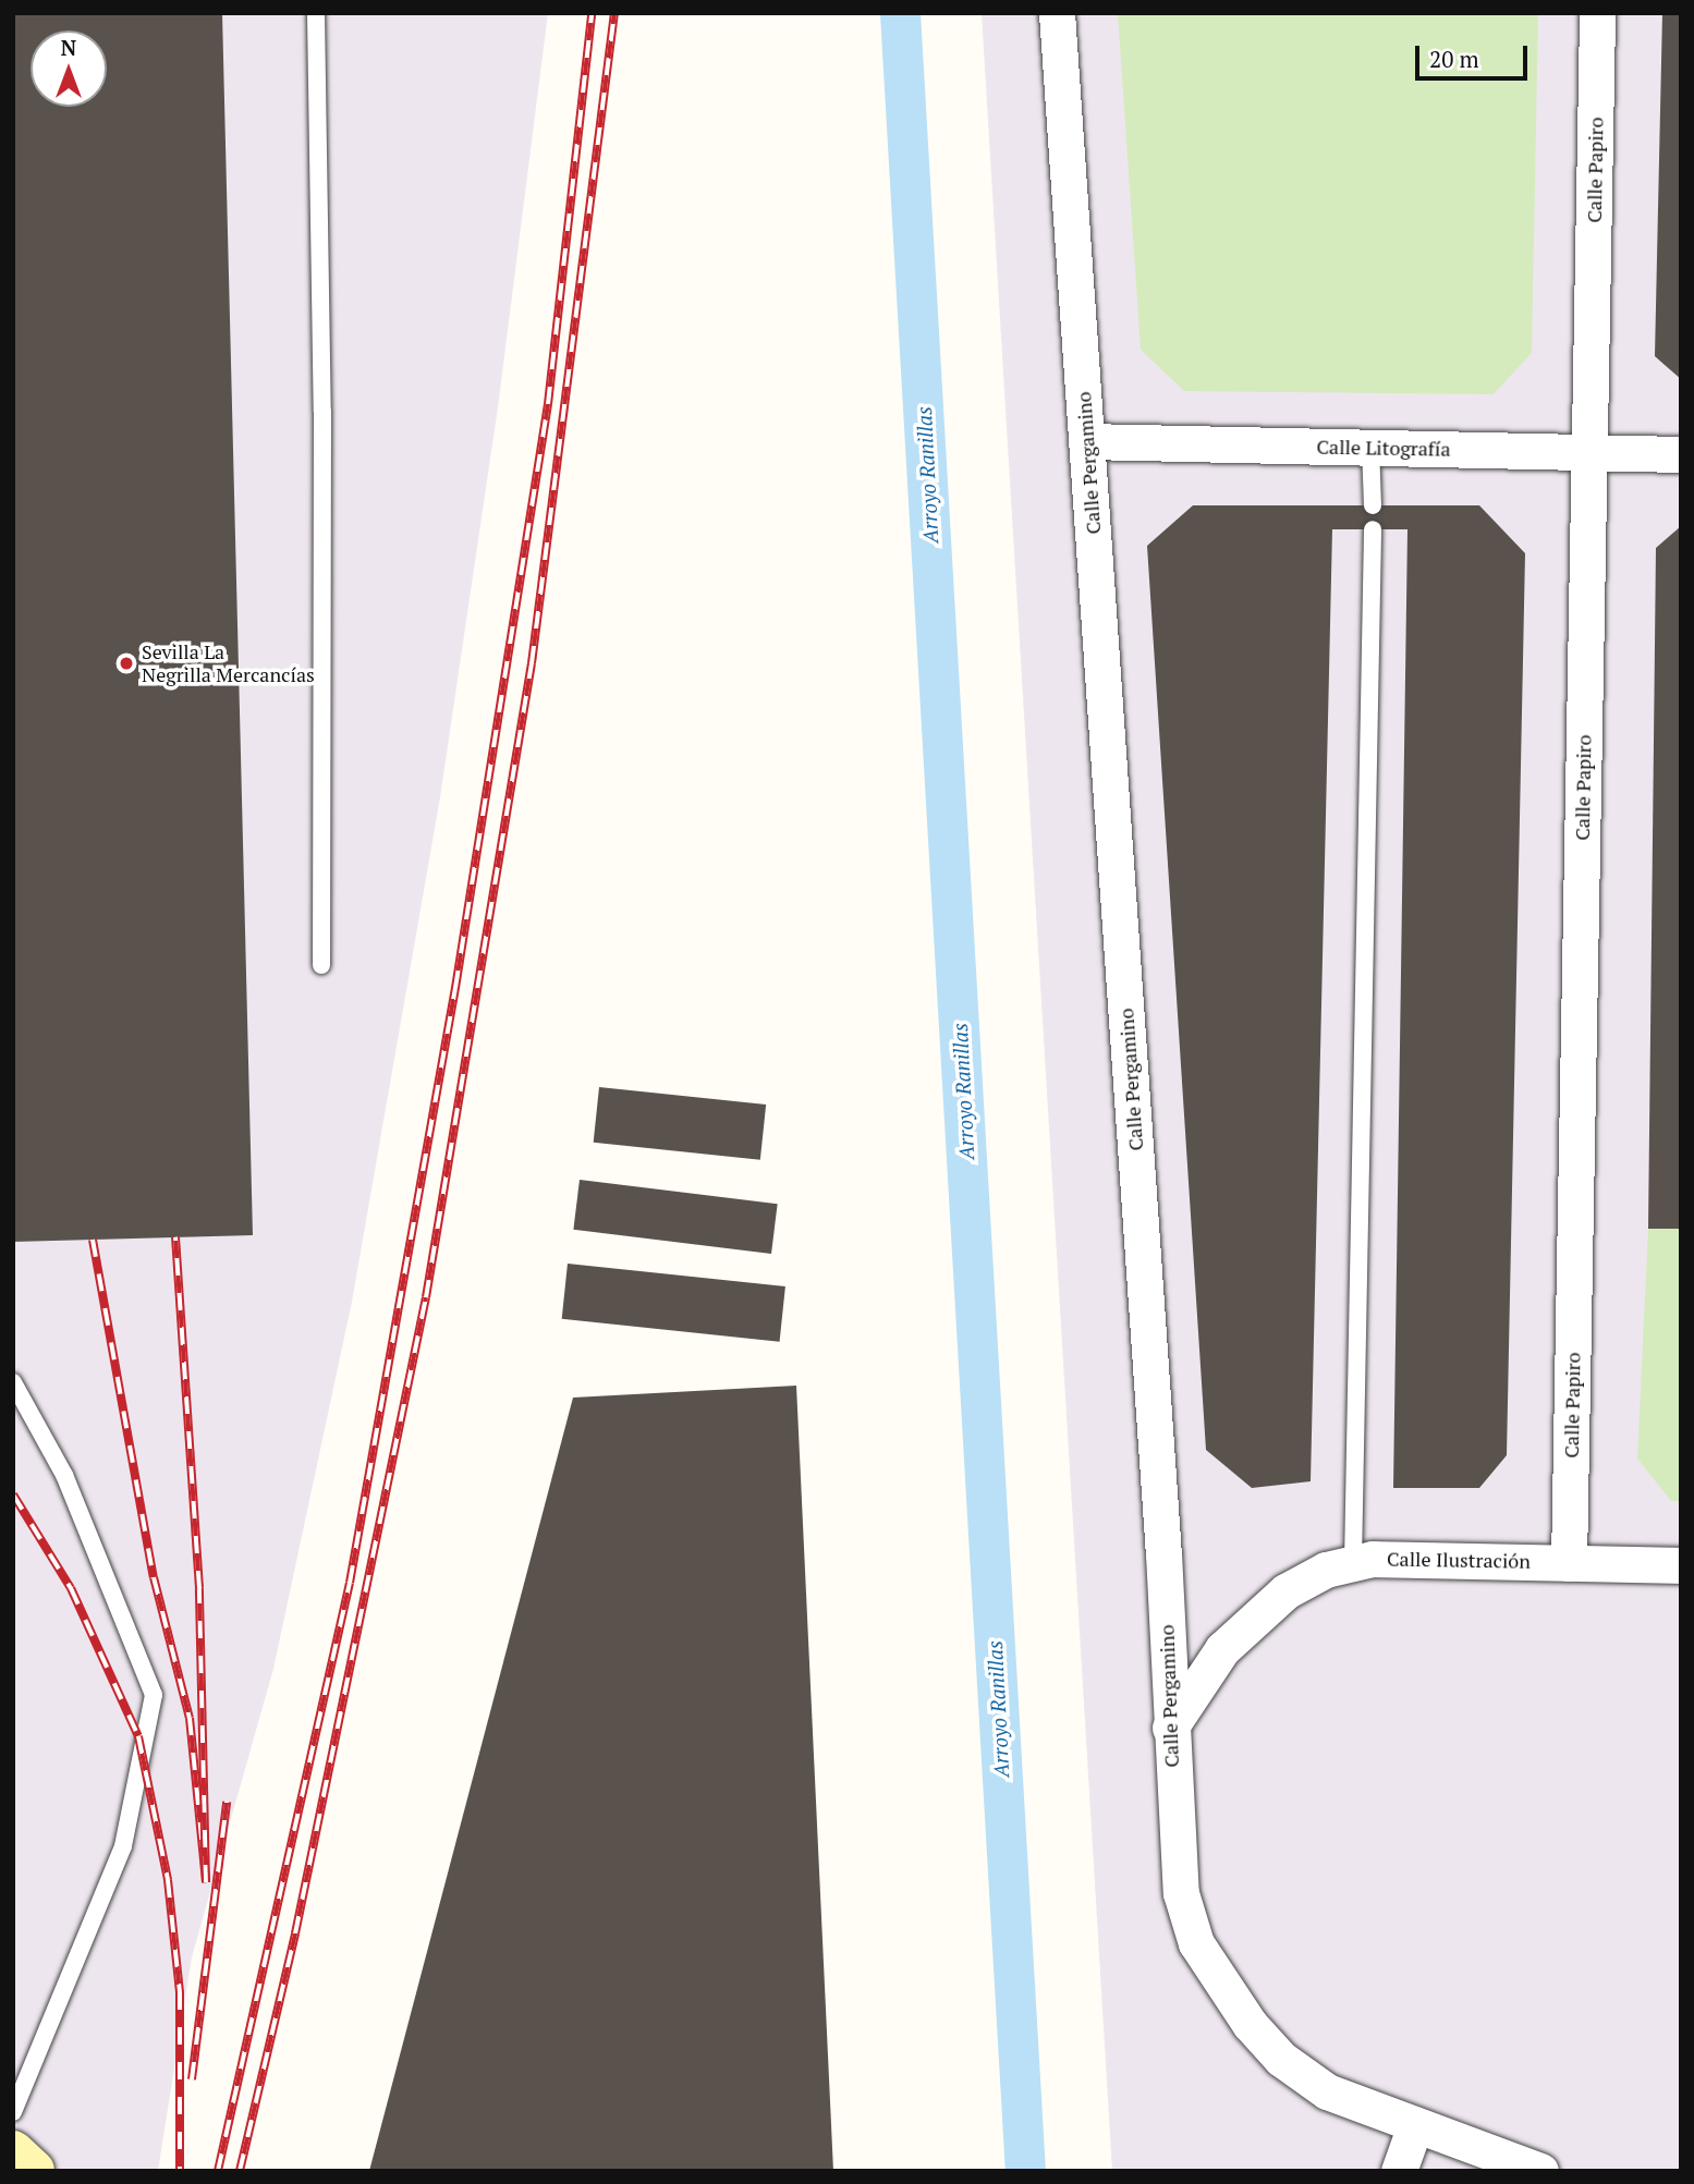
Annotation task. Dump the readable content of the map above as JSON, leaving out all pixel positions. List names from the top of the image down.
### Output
{
  "streets": {
    "street": [
      "Calle Papiro",
      "Calle Litografía",
      "Calle Pergamino",
      "Calle Ilustración"
    ]
  },
  "crossings": [
    ["Calle Papiro", "Calle Litografía"],
    ["Calle Papiro", "Calle Ilustración"],
    ["Calle Litografía", "Calle Pergamino"],
    ["Calle Pergamino", "Calle Ilustración"]
  ],
  "water": ["Arroyo Ranillas"],
  "places": ["Sevilla La Negrilla Mercancías"],
  "scale_bar": "20 m",
  "north": "top"
}
